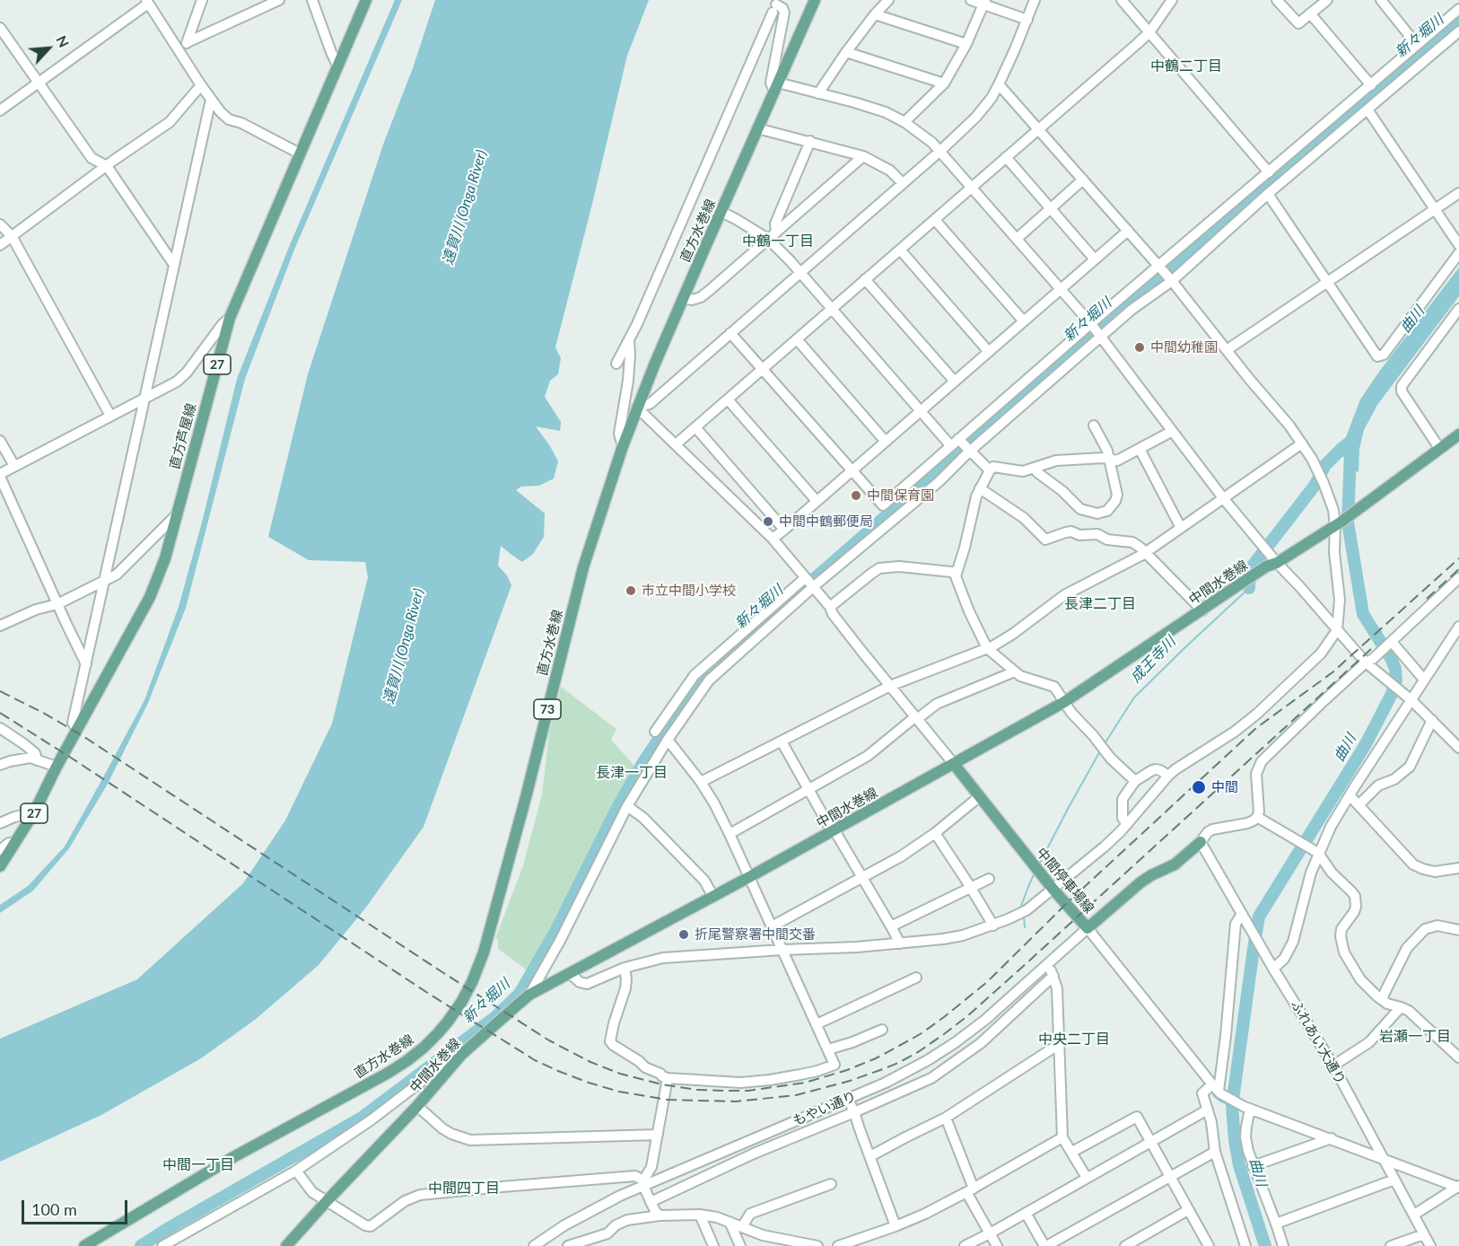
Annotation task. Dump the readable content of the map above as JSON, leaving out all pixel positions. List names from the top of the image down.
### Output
{
  "streets": {
    "main road": [
      "直方水巻線",
      "27",
      "直方芦屋線",
      "中間水巻線",
      "73",
      "中間停車場線"
    ],
    "street": ["ふれあい大通り", "もやい通り"]
  },
  "crossings": [
    ["中間水巻線", "中間停車場線"],
    ["中間停車場線", "ふれあい大通り"],
    ["中間停車場線", "もやい通り"]
  ],
  "districts": [
    "中鶴二丁目",
    "中鶴一丁目",
    "長津二丁目",
    "長津一丁目",
    "岩瀬一丁目",
    "中央二丁目",
    "中間一丁目",
    "中間四丁目"
  ],
  "water": [
    "新々堀川",
    "遠賀川 (Onga River)",
    "曲川",
    "成王寺川"
  ],
  "places": [
    "中間幼稚園",
    "中間保育園",
    "中間中鶴郵便局",
    "市立中間小学校",
    "中間",
    "折尾警察署中間交番"
  ],
  "scale_bar": "100 m",
  "north": "top right"
}
